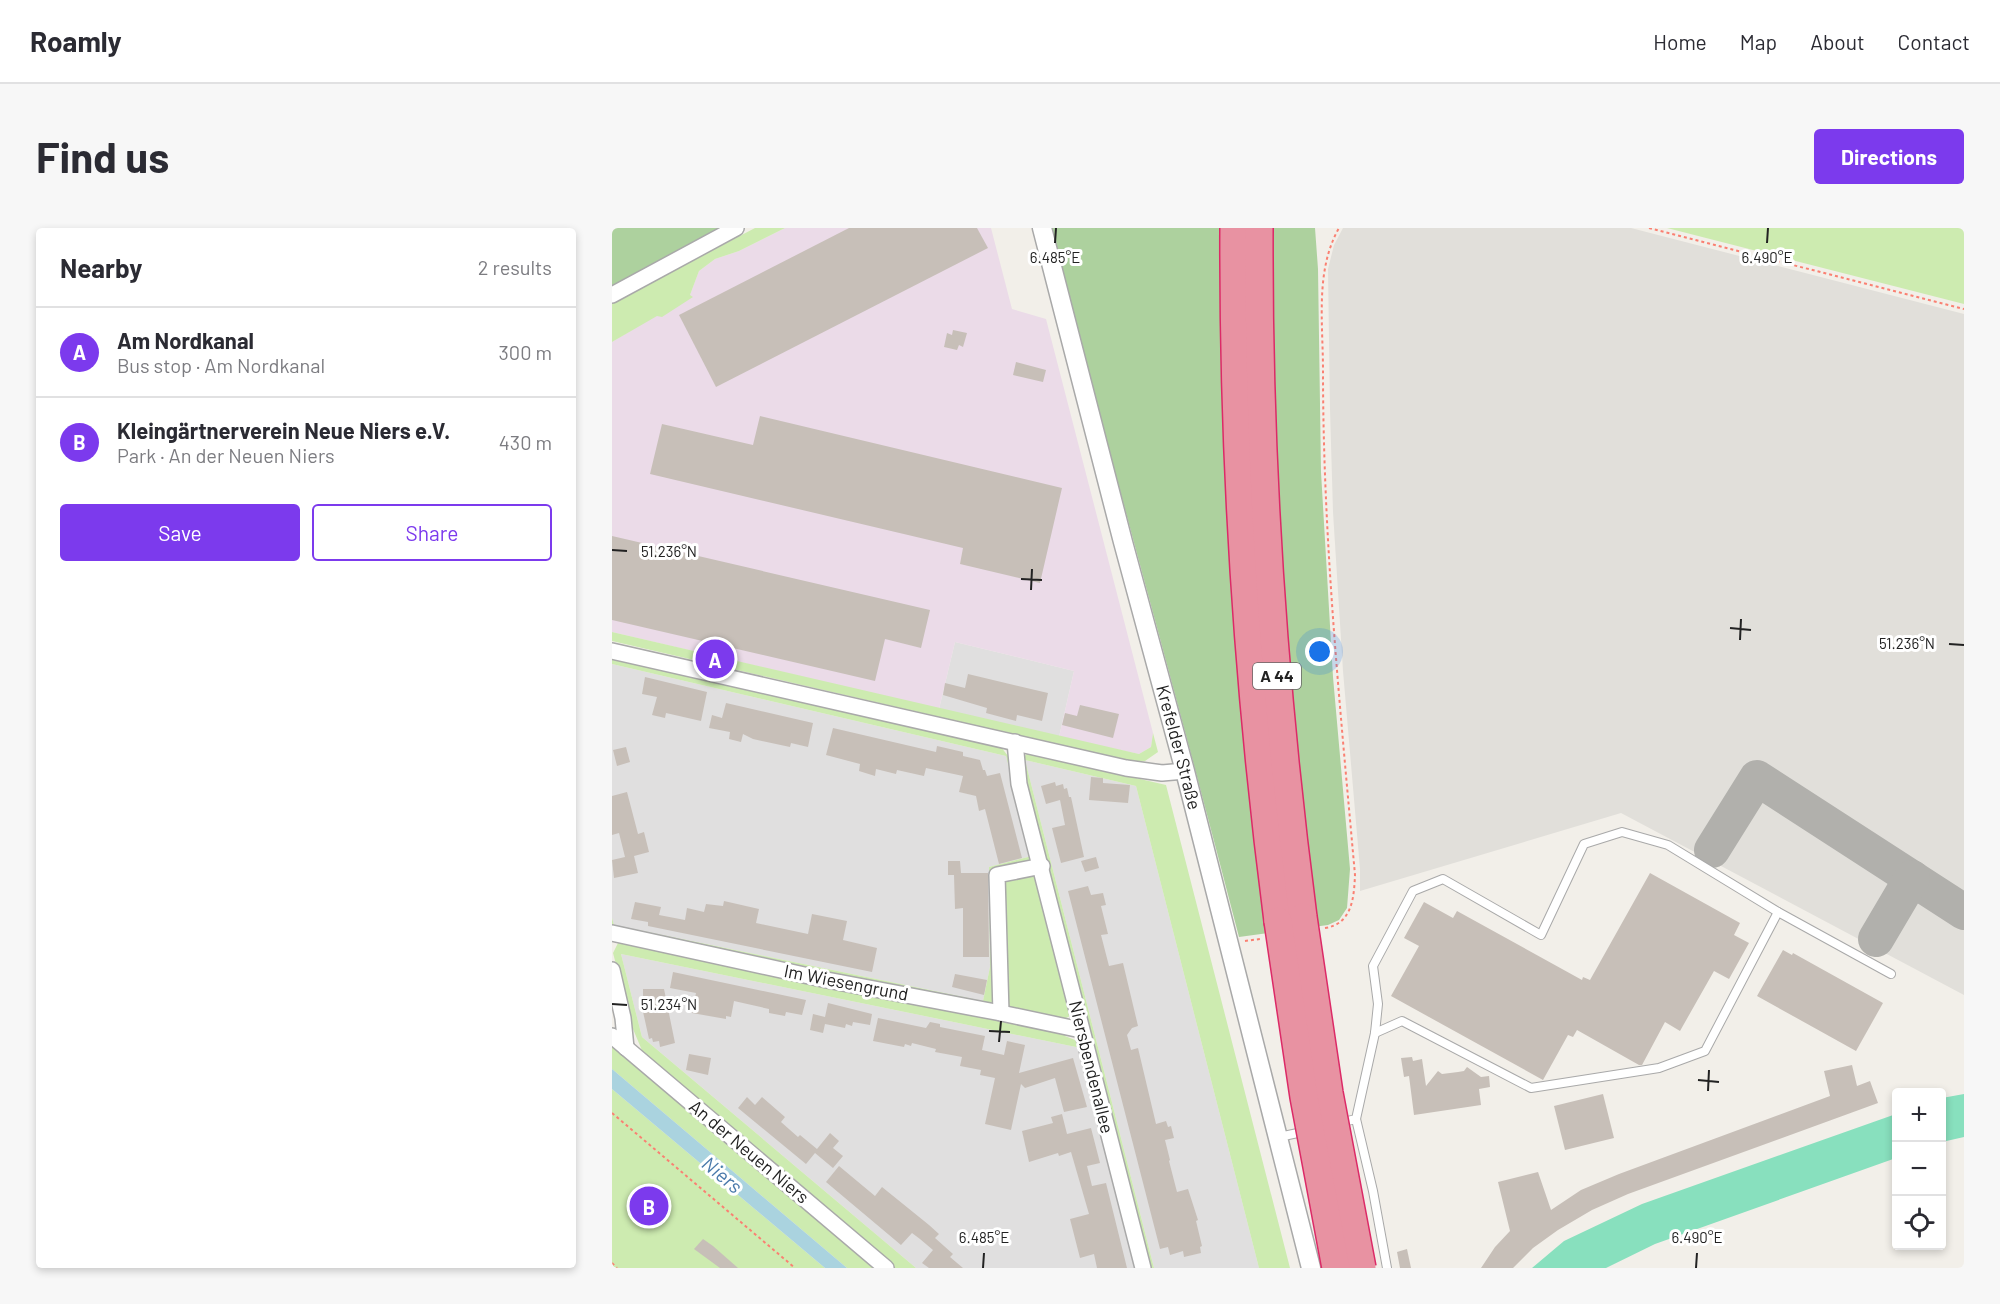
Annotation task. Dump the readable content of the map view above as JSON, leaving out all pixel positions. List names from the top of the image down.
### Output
{
  "streets": {
    "highway": ["A 44"],
    "street": [
      "Krefelder Straße",
      "Im Wiesengrund",
      "Niersbendenallee",
      "An der Neuen Niers"
    ]
  },
  "crossings": [
    ["Im Wiesengrund", "Niersbendenallee"]
  ],
  "water": ["Niers"],
  "page": {
    "header": "Roamly",
    "nav": [
      "Home",
      "Map",
      "About",
      "Contact"
    ],
    "buttons": [
      "Directions",
      ["Save", "Share"]
    ],
    "title": "Find us",
    "heading": ["Nearby", "2 results"],
    "list": [
      {
        "mark": "A",
        "name": "Am Nordkanal",
        "note": "Bus stop · Am Nordkanal",
        "value": "300 m"
      },
      {
        "mark": "B",
        "name": "Kleingärtnerverein Neue Niers e.V.",
        "note": "Park · An der Neuen Niers",
        "value": "430 m"
      }
    ],
    "pins": ["A", "B"],
    "map_buttons": ["+", "−"]
  },
  "coordinates": [
    "6.485°E",
    "6.490°E",
    "51.236°N",
    "51.234°N"
  ]
}
